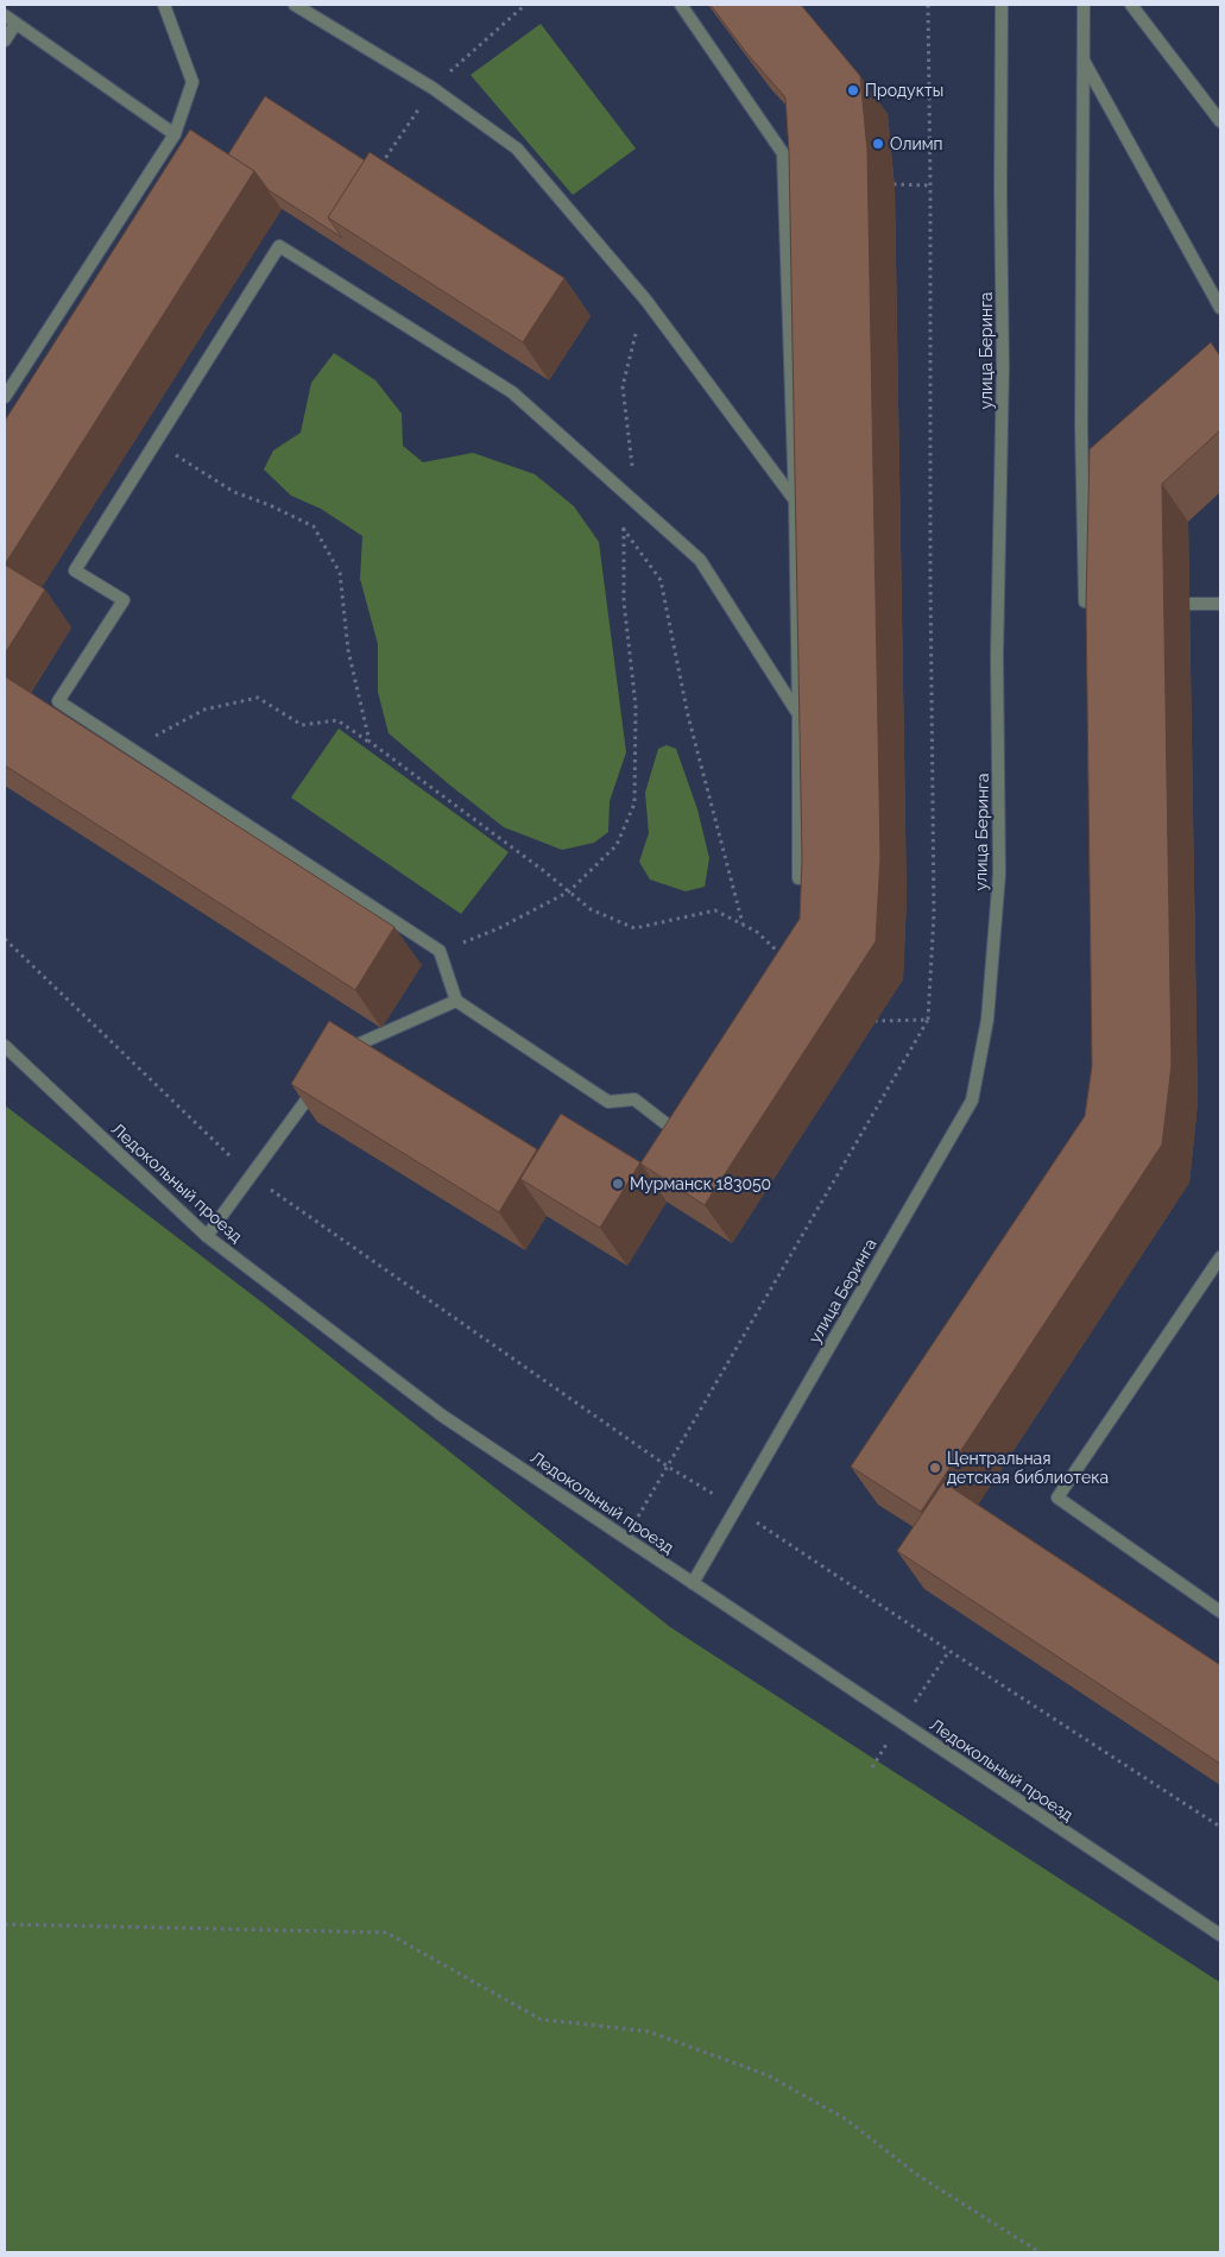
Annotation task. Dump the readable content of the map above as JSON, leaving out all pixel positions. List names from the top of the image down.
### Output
{
  "streets": {
    "street": ["улица Беринга", "Ледокольный проезд"]
  },
  "crossings": [
    ["улица Беринга", "Ледокольный проезд"]
  ],
  "places": [
    "Продукты",
    "Олимп",
    "Мурманск 183050",
    "Центральная детская библиотека"
  ]
}
